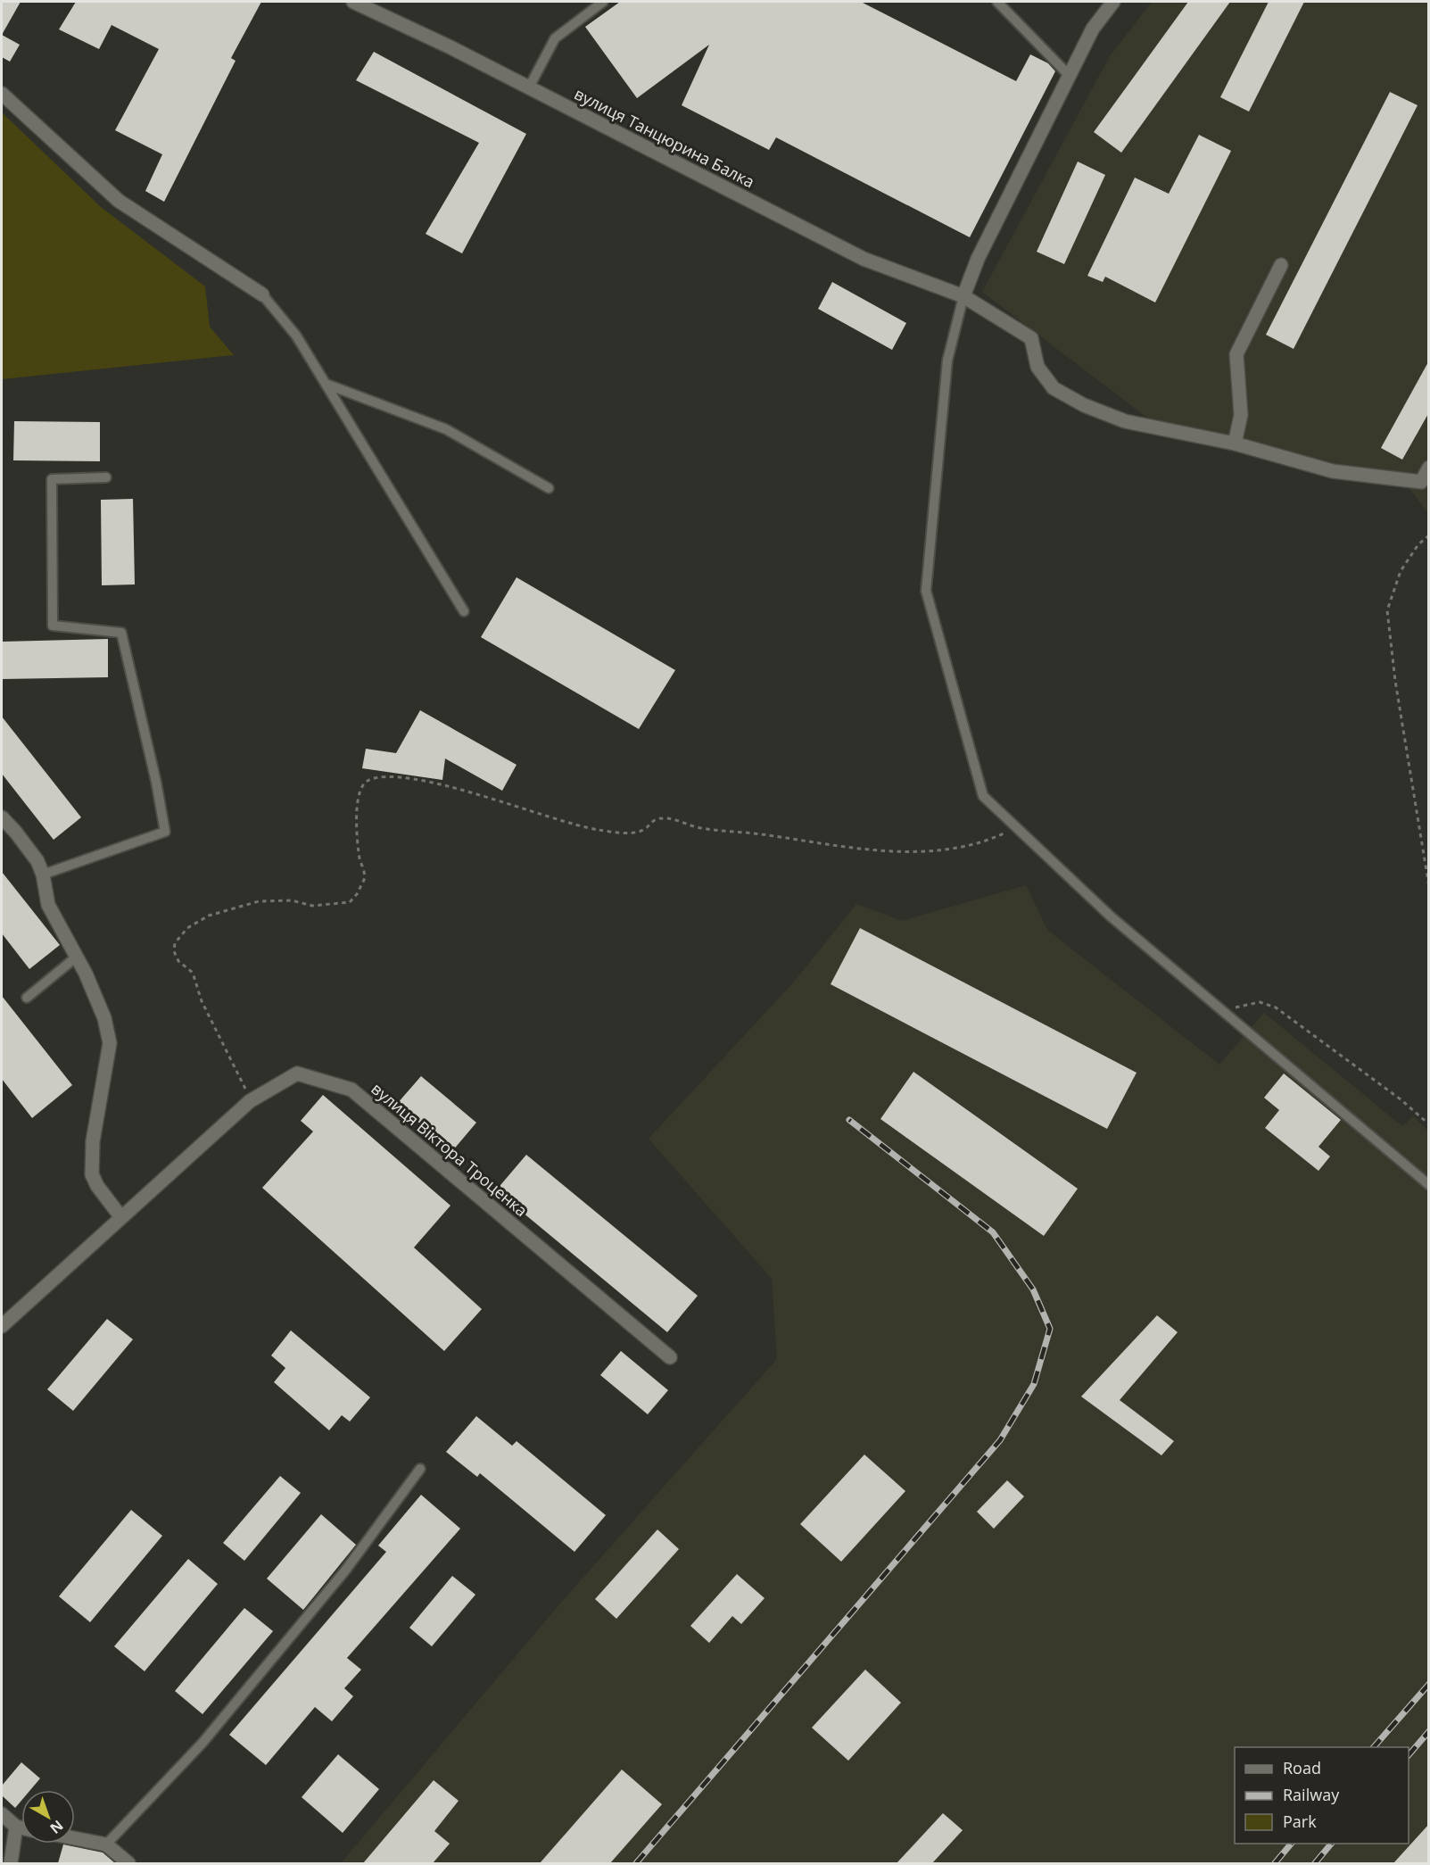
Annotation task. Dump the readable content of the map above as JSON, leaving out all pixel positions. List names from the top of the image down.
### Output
{
  "streets": {
    "street": ["вулиця Танцюрина Балка", "вулиця Віктора Троценка"]
  },
  "legend": ["Road", "Railway", "Park"],
  "north": "bottom right"
}
